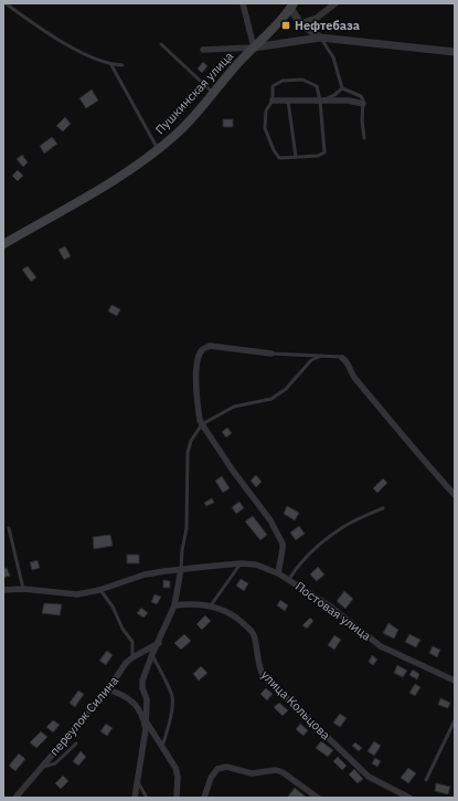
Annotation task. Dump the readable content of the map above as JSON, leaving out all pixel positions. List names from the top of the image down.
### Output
{
  "streets": {
    "main road": ["Пушкинская улица"],
    "street": ["Постовая улица", "улица Кольцова", "переулок Силина"]
  },
  "places": {
    "transit": ["Нефтебаза"]
  }
}
